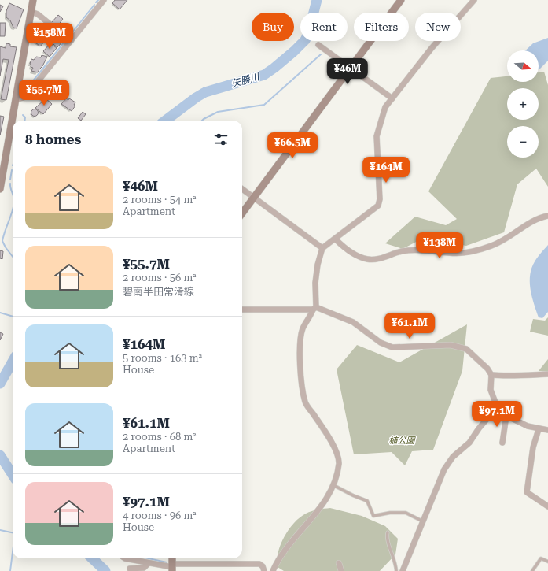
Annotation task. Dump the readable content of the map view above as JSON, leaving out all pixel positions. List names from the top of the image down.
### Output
{
  "water": ["矢勝川"],
  "parks": ["植公園"],
  "north": "right",
  "page": {
    "chip": [
      "Buy",
      "Rent",
      "Filters",
      "New"
    ],
    "price": [
      "¥158M",
      "¥46M",
      "¥55.7M",
      "¥66.5M",
      "¥164M",
      "¥138M",
      "¥61.1M",
      "¥97.1M"
    ],
    "map_buttons": ["+", "−"],
    "heading": "8 homes",
    "list": [
      {
        "name": "¥46M",
        "note": "2 rooms · 54 m² · Apartment"
      },
      {
        "name": "¥55.7M",
        "note": "2 rooms · 56 m² · 碧南半田常滑線"
      },
      {
        "name": "¥164M",
        "note": "5 rooms · 163 m² · House"
      },
      {
        "name": "¥61.1M",
        "note": "2 rooms · 68 m² · Apartment"
      },
      {
        "name": "¥97.1M",
        "note": "4 rooms · 96 m² · House"
      }
    ]
  }
}
